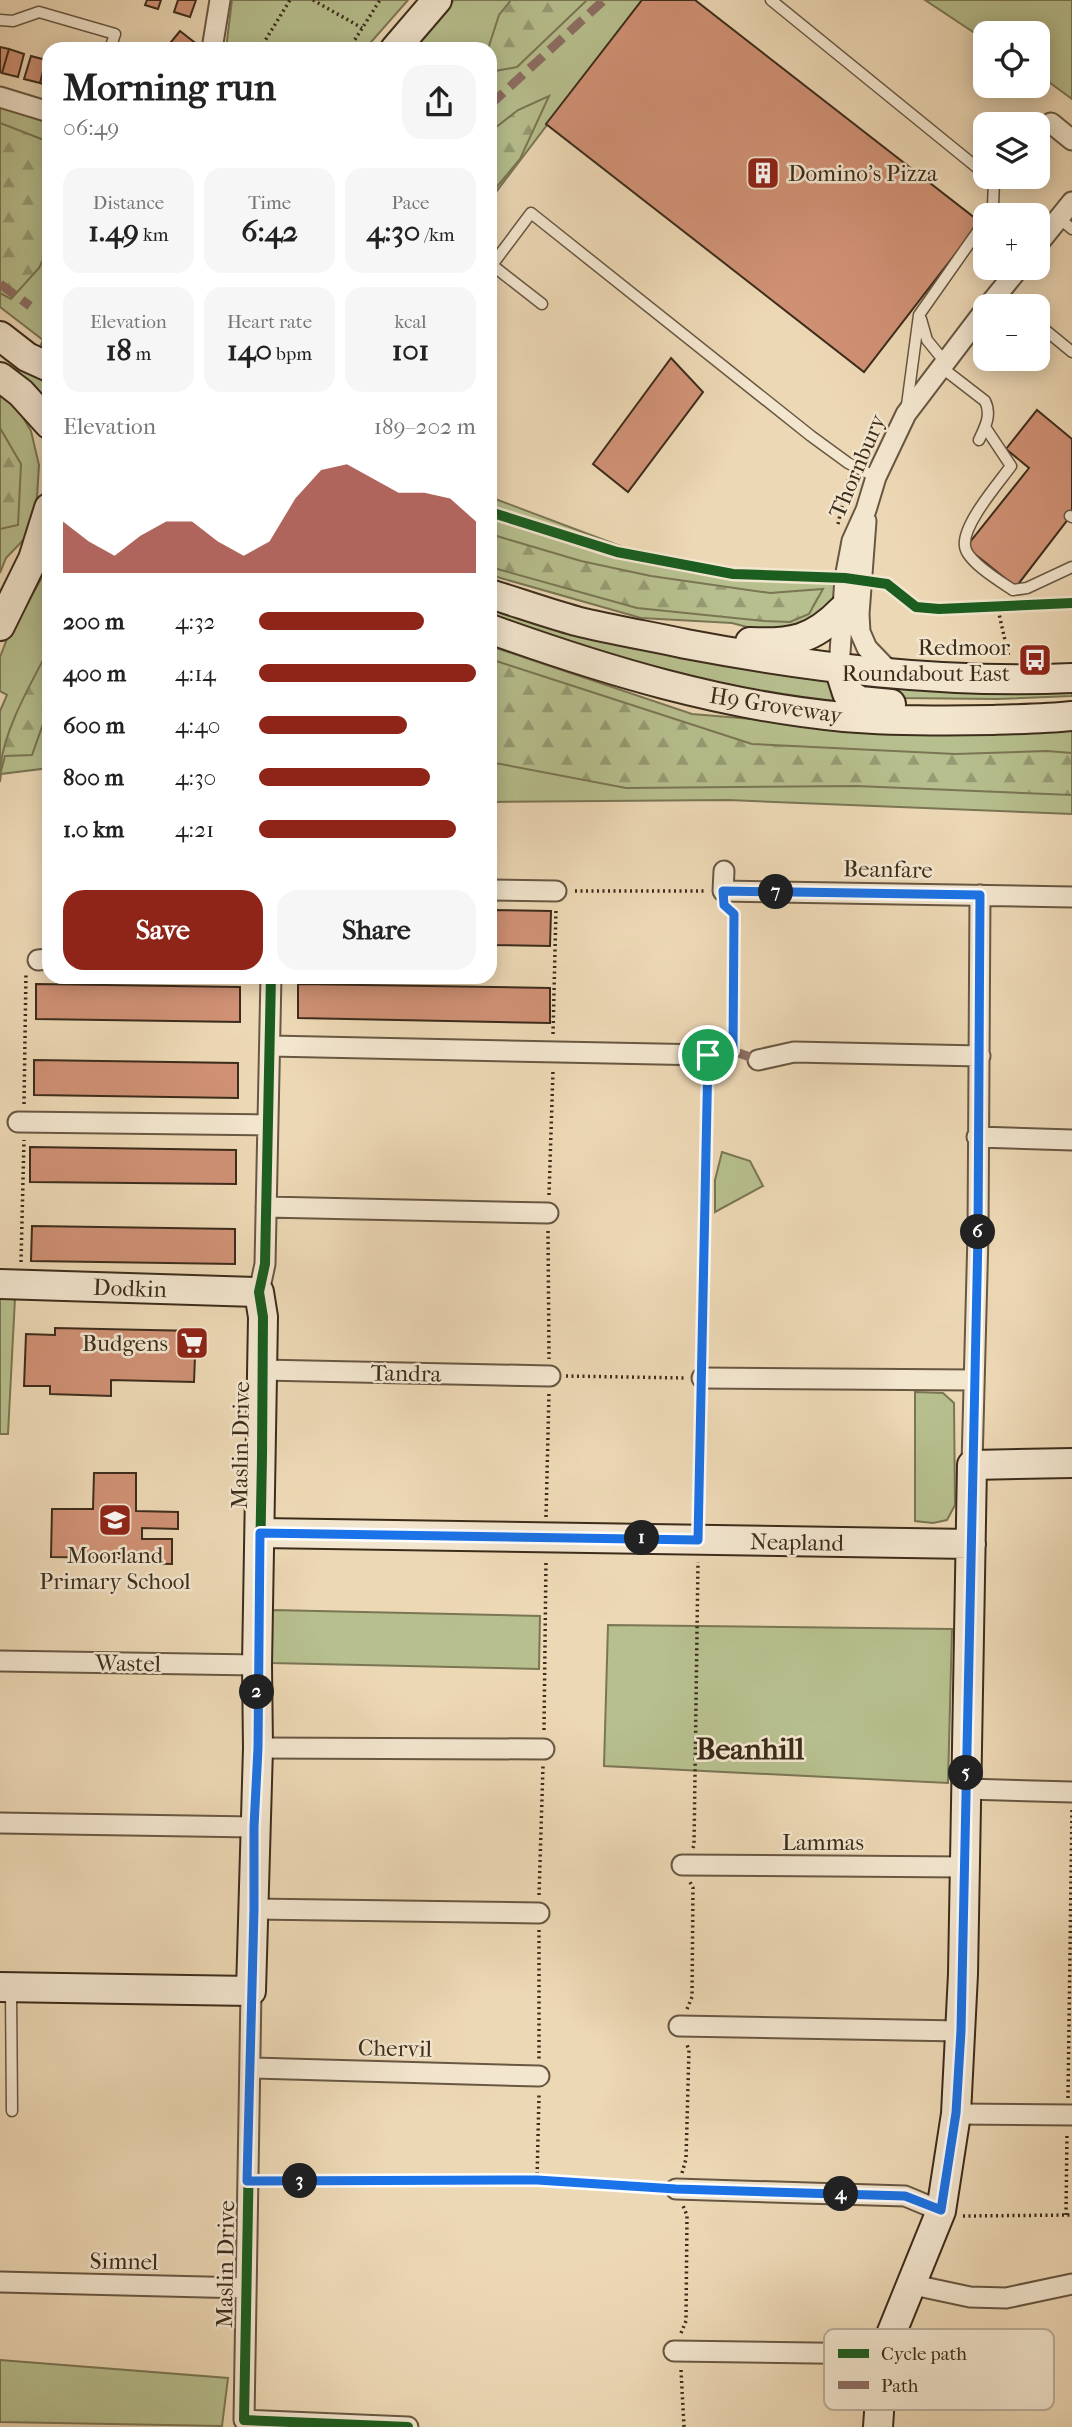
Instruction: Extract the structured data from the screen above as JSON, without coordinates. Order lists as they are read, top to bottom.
{
  "streets": {
    "street": [
      "Thornbury",
      "H9 Groveway",
      "Beanfare",
      "Dodkin",
      "Tandra",
      "Maslin Drive",
      "Neapland",
      "Wastel",
      "Lammas",
      "Chervil",
      "Simnel"
    ]
  },
  "crossings": [
    ["Thornbury", "H9 Groveway"],
    ["Dodkin", "Maslin Drive"],
    ["Tandra", "Maslin Drive"],
    ["Maslin Drive", "Neapland"],
    ["Maslin Drive", "Wastel"],
    ["Maslin Drive", "Chervil"],
    ["Maslin Drive", "Simnel"]
  ],
  "districts": ["Beanhill"],
  "places": {
    "building": ["Domino's Pizza"],
    "bus stop": ["Redmoor Roundabout East"],
    "supermarket": ["Budgens"],
    "school or university": ["Moorland Primary School"]
  },
  "legend": ["Cycle path", "Path"],
  "page": {
    "map_buttons": ["+", "−"],
    "heading": ["Morning run", "06:49"],
    "stats": [
      ["Distance", "1.49 km"],
      ["Time", "6:42"],
      ["Pace", "4:30 /km"],
      ["Elevation", "18 m"],
      ["Heart rate", "140 bpm"],
      ["kcal", "101"]
    ],
    "chart": ["Elevation", "189–202 m"],
    "list": [
      {
        "name": "200 m",
        "note": "4:32"
      },
      {
        "name": "400 m",
        "note": "4:14"
      },
      {
        "name": "600 m",
        "note": "4:40"
      },
      {
        "name": "800 m",
        "note": "4:30"
      },
      {
        "name": "1.0 km",
        "note": "4:21"
      }
    ],
    "pins": [
      "7",
      "6",
      "1",
      "2",
      "5",
      "3",
      "4"
    ],
    "buttons": ["Save", "Share"]
  }
}
